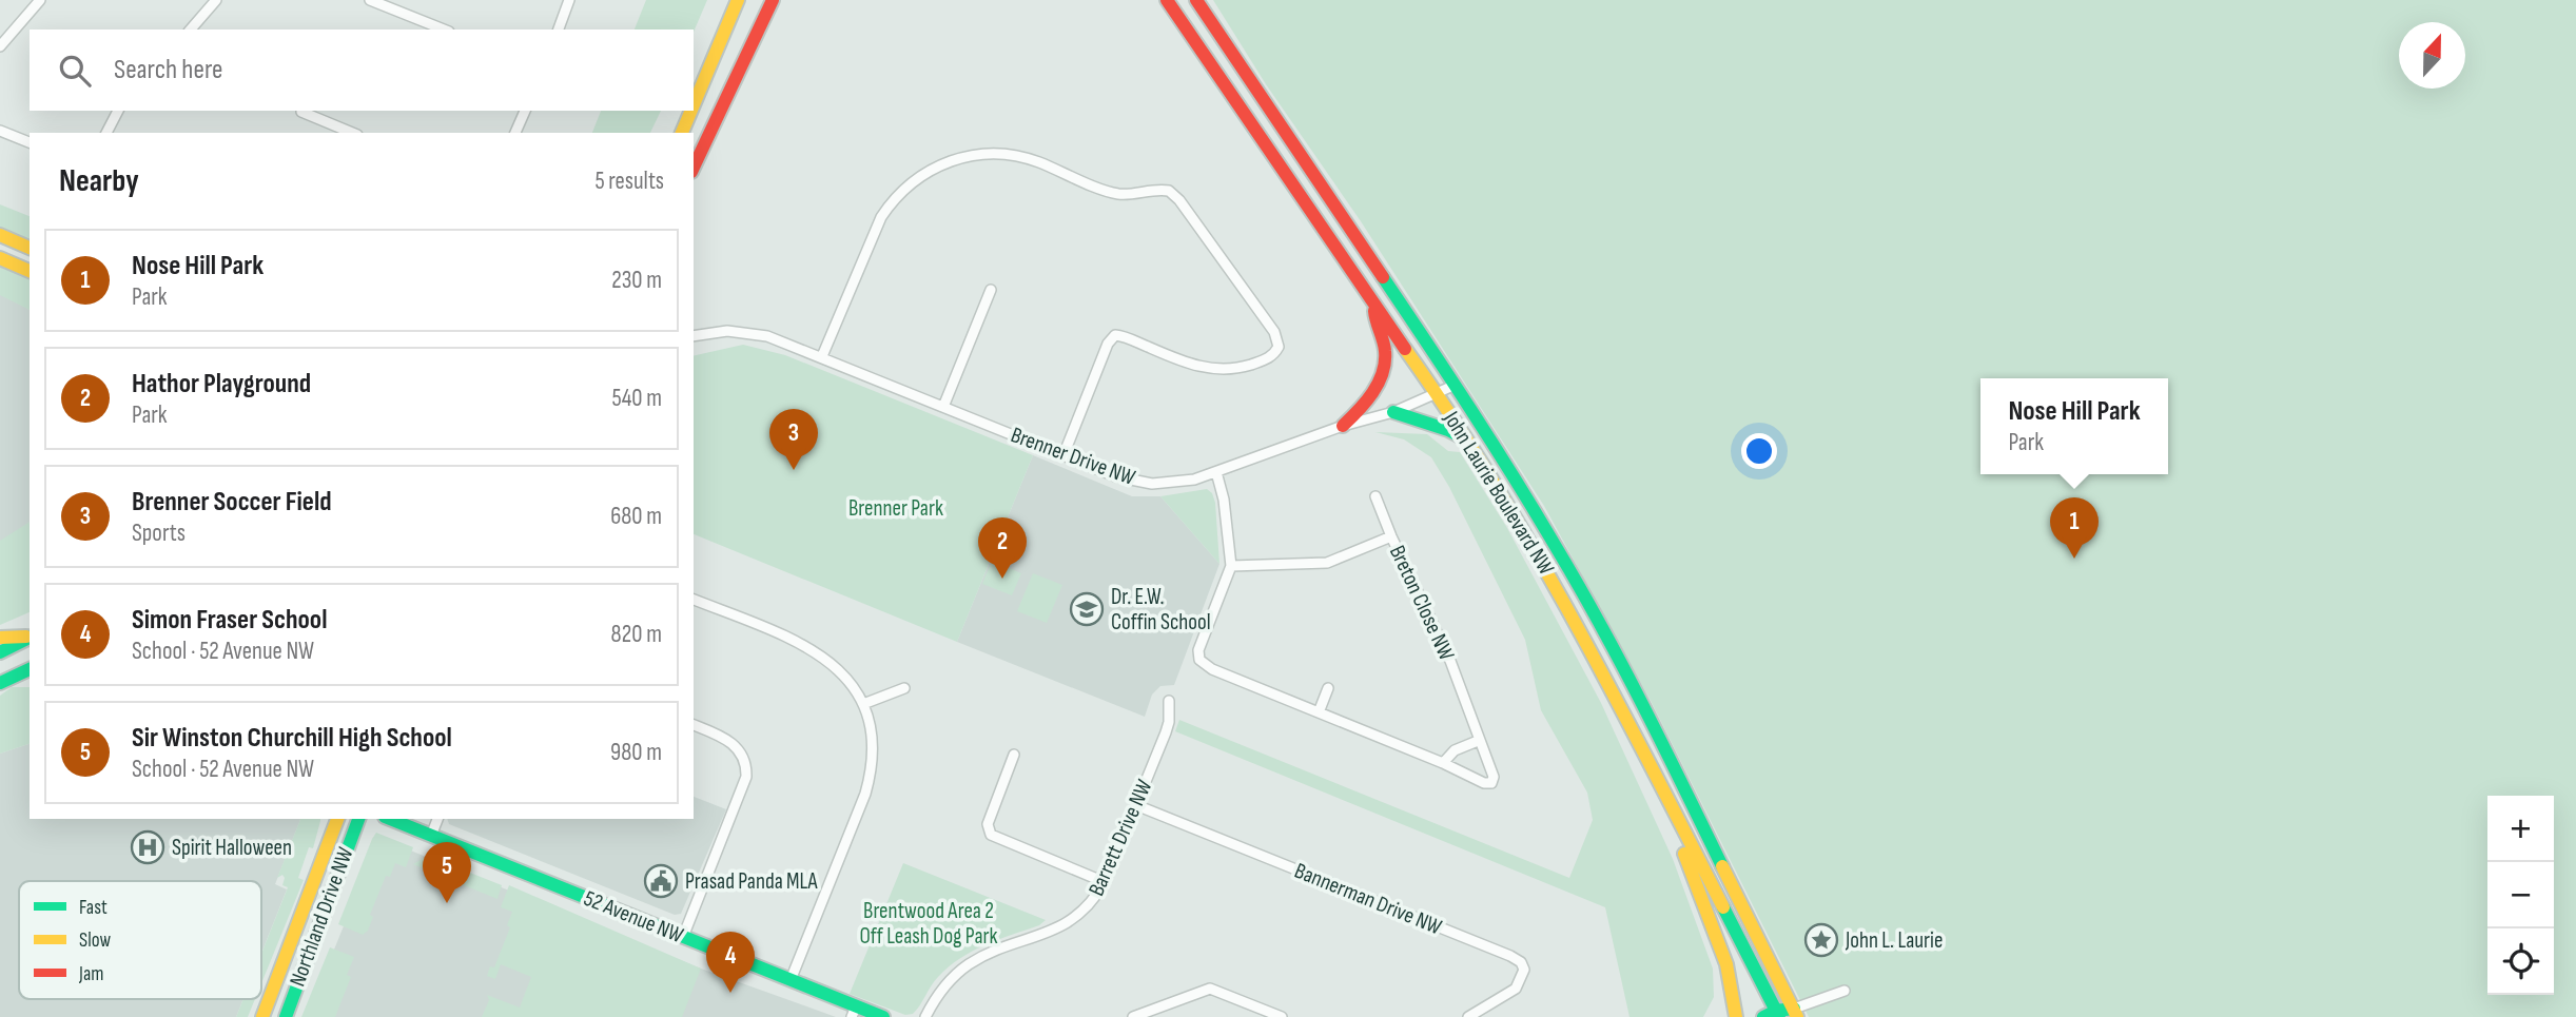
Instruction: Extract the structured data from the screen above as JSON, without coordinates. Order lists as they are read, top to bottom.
{
  "streets": {
    "main road": ["John Laurie Boulevard NW", "Northland Drive NW", "52 Avenue NW"],
    "street": [
      "Brenner Drive NW",
      "Breton Close NW",
      "Barrett Drive NW",
      "Bannerman Drive NW"
    ]
  },
  "crossings": [
    ["Brenner Drive NW", "John Laurie Boulevard NW"],
    ["Brenner Drive NW", "Breton Close NW"],
    ["Barrett Drive NW", "Bannerman Drive NW"]
  ],
  "parks": ["Brenner Park", "Brentwood Area 2 Off Leash Dog Park"],
  "places": {
    "school or university": ["Dr. E.W. Coffin School"],
    "hospital": ["Spirit Halloween"],
    "public building": ["Prasad Panda MLA"],
    "place": ["John L. Laurie"]
  },
  "legend": ["Fast", "Slow", "Jam"],
  "north": "top",
  "page": {
    "search": "Search here",
    "heading": ["Nearby", "5 results"],
    "list": [
      {
        "mark": "1",
        "name": "Nose Hill Park",
        "note": "Park",
        "value": "230 m"
      },
      {
        "mark": "2",
        "name": "Hathor Playground",
        "note": "Park",
        "value": "540 m"
      },
      {
        "mark": "3",
        "name": "Brenner Soccer Field",
        "note": "Sports",
        "value": "680 m"
      },
      {
        "mark": "4",
        "name": "Simon Fraser School",
        "note": "School · 52 Avenue NW",
        "value": "820 m"
      },
      {
        "mark": "5",
        "name": "Sir Winston Churchill High School",
        "note": "School · 52 Avenue NW",
        "value": "980 m"
      }
    ],
    "popup": ["Nose Hill Park", "Park"],
    "pins": [
      "3",
      "1",
      "2",
      "5",
      "4"
    ],
    "map_buttons": ["+", "−"]
  }
}
